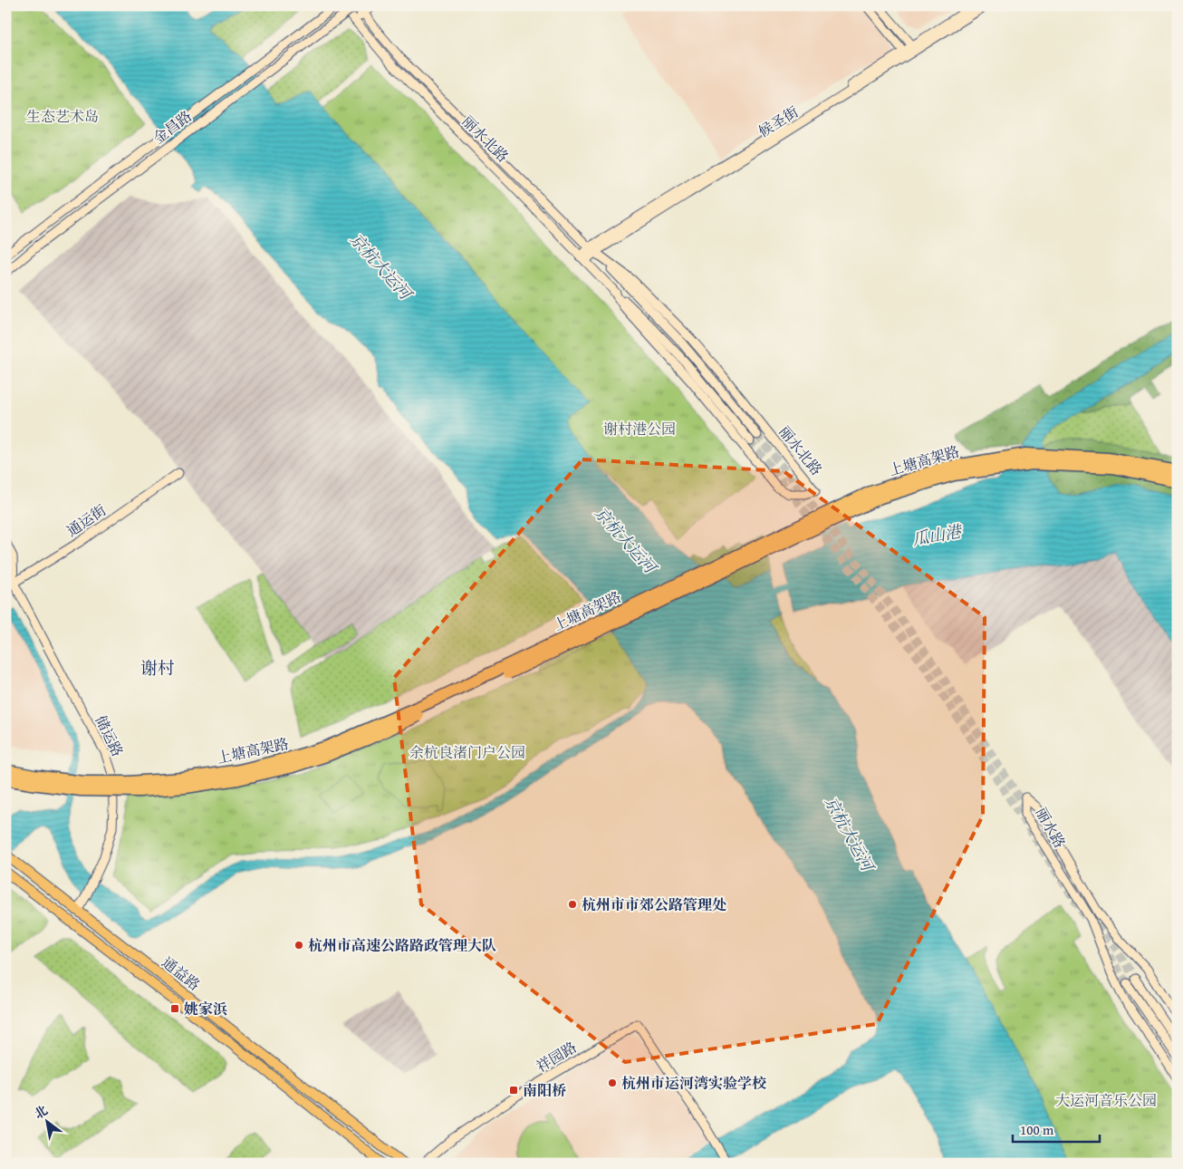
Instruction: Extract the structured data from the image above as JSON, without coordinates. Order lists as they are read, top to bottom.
{
  "streets": {
    "highway": ["上塘高架路"],
    "main road": ["通益路"],
    "street": [
      "候圣街",
      "金昌路",
      "丽水北路",
      "通运街",
      "储运路",
      "丽水路",
      "祥园路"
    ]
  },
  "crossings": [
    ["候圣街", "丽水北路"],
    ["金昌路", "丽水北路"],
    ["通运街", "储运路"],
    ["储运路", "通益路"]
  ],
  "districts": ["谢村"],
  "water": ["京杭大运河", "瓜山港"],
  "parks": [
    "生态艺术岛",
    "谢村港公园",
    "余杭良渚门户公园",
    "大运河音乐公园"
  ],
  "places": {
    "other": ["杭州市市郊公路管理处", "杭州市高速公路路政管理大队", "杭州市运河湾实验学校"],
    "transit": ["姚家浜", "南阳桥"]
  },
  "scale_bar": "100 m",
  "north": "top left"
}
